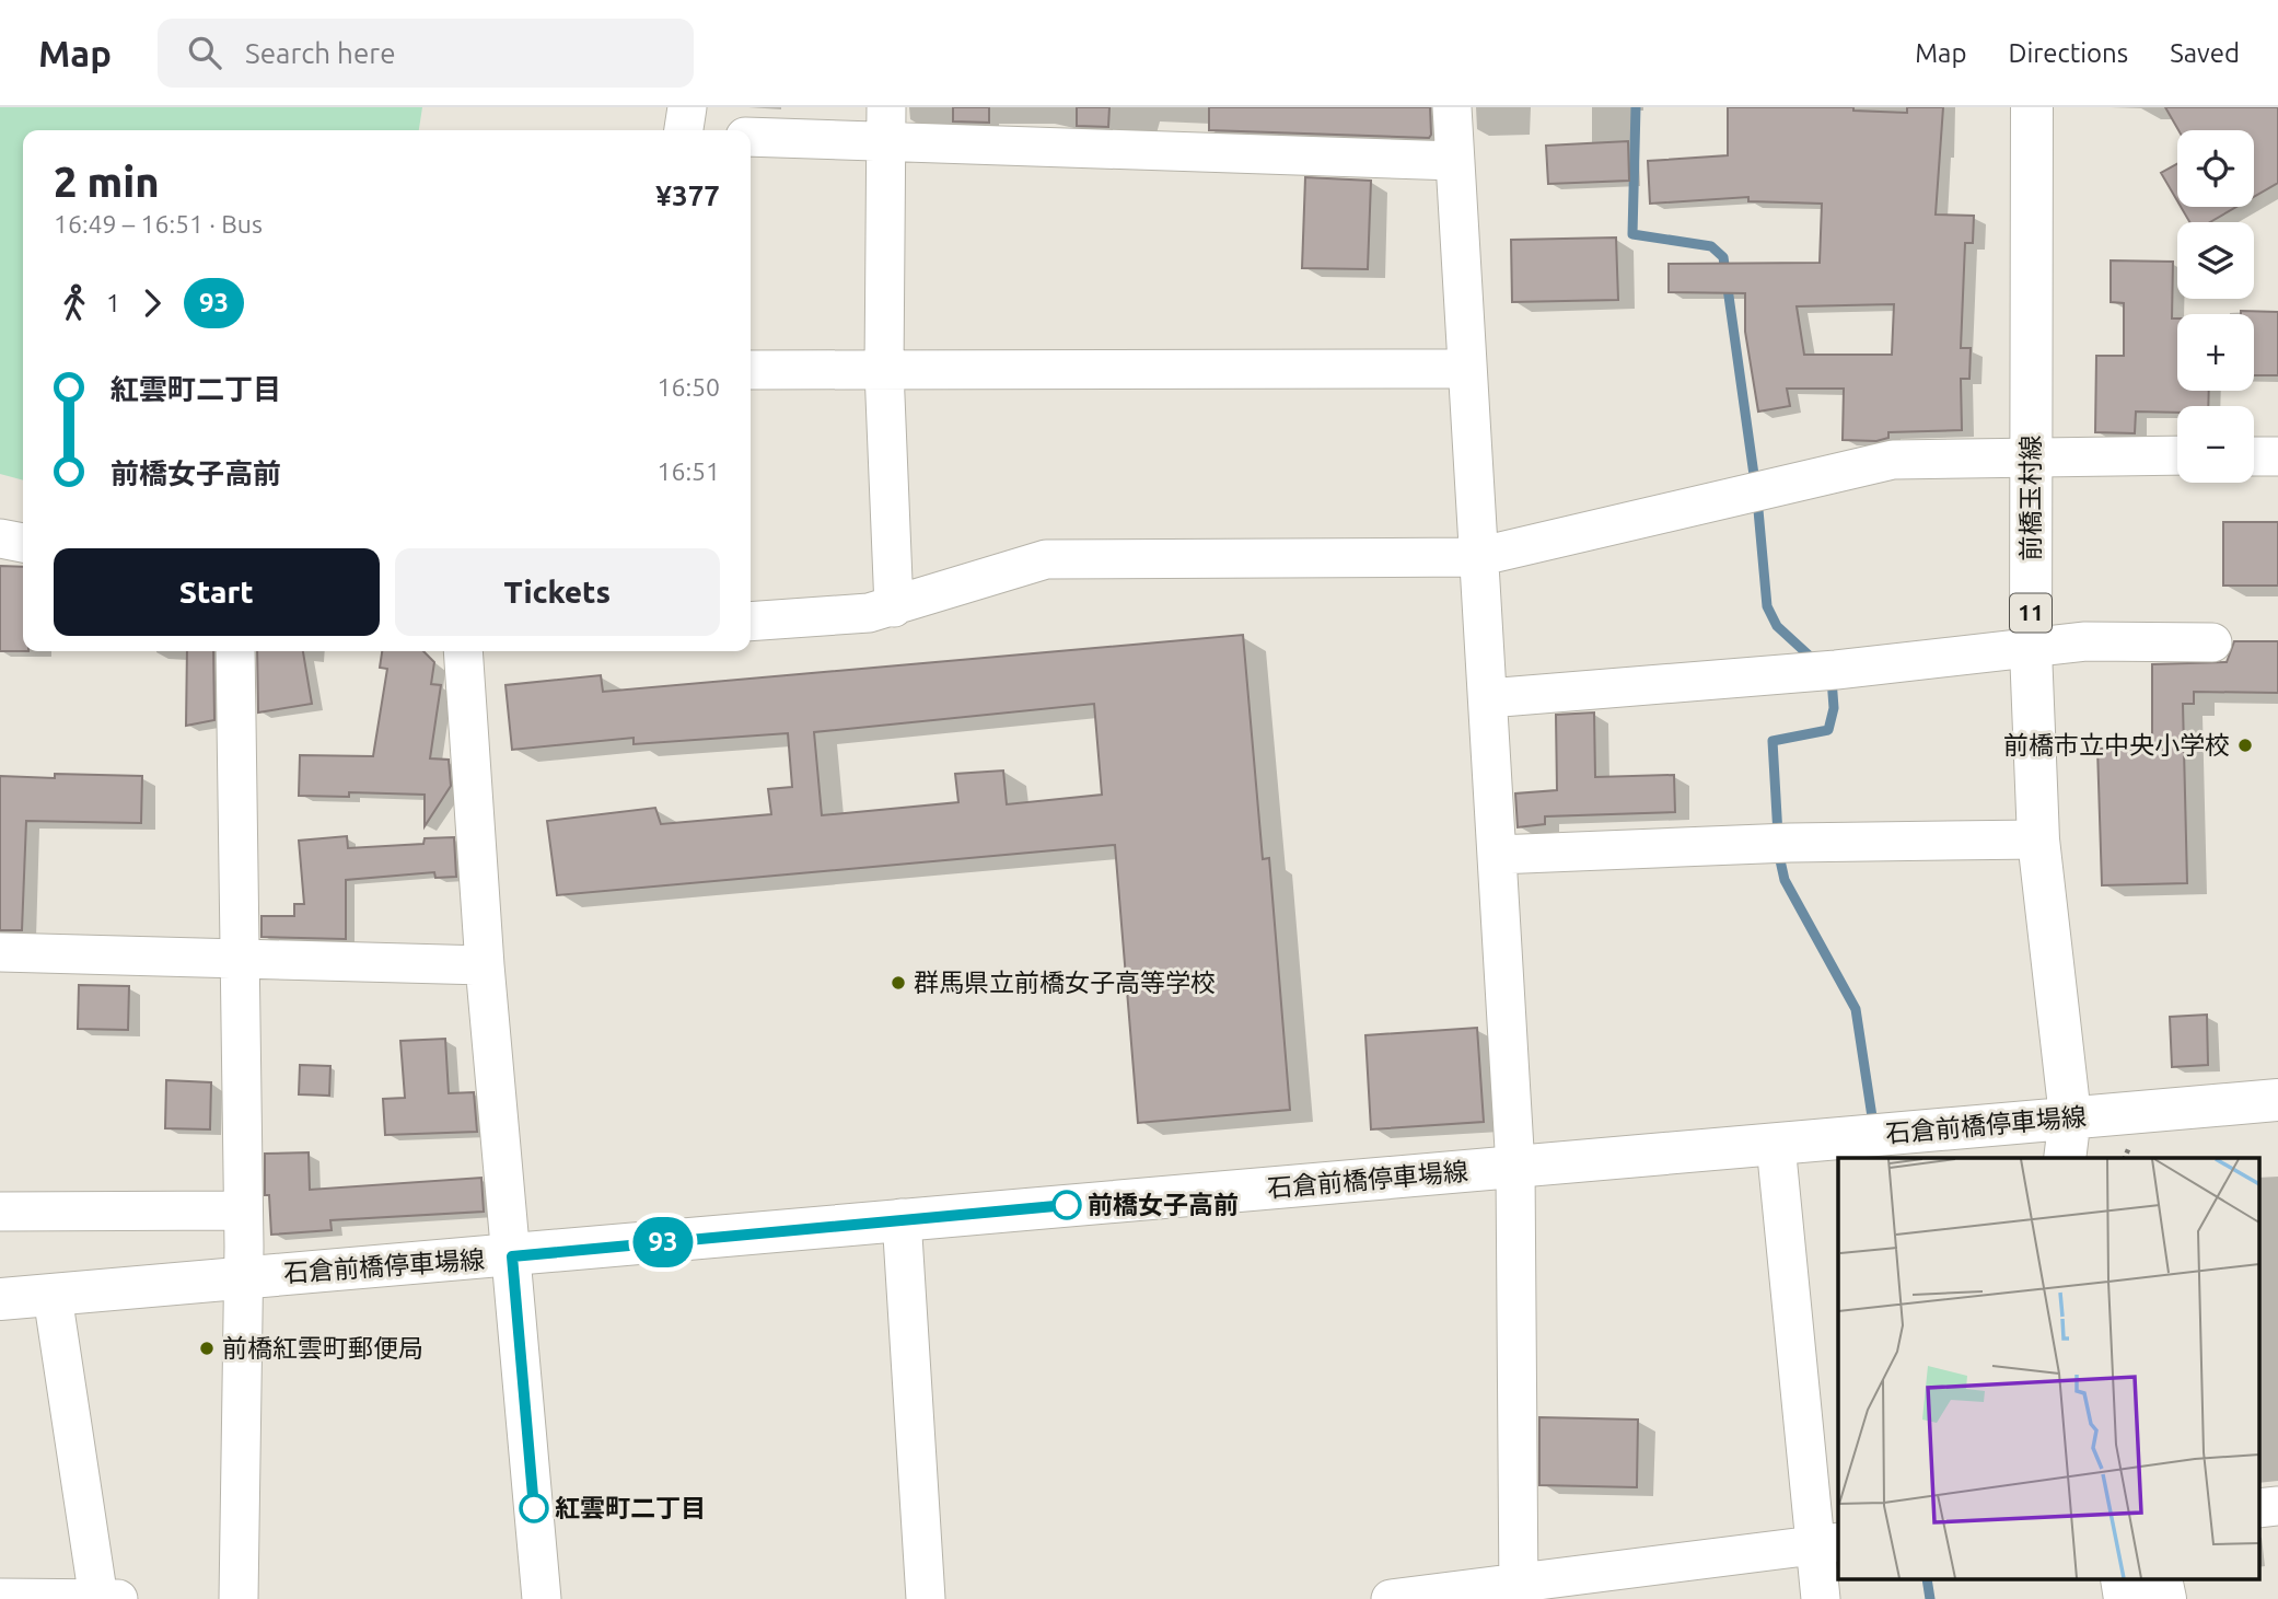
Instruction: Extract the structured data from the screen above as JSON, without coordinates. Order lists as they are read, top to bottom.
{
  "streets": {
    "main road": ["前橋玉村線", "11", "石倉前橋停車場線"]
  },
  "crossings": [
    ["前橋玉村線", "石倉前橋停車場線"]
  ],
  "places": [
    "前橋市立中央小学校",
    "群馬県立前橋女子高等学校",
    "前橋女子高前",
    "前橋紅雲町郵便局",
    "紅雲町二丁目"
  ],
  "lines": ["bus line 93"],
  "page": {
    "header": "Map",
    "search": "Search here",
    "nav": ["Map", "Directions", "Saved"],
    "on_map": "93",
    "map_buttons": ["+", "−"],
    "heading": ["2 min", "16:49 – 16:51 · Bus", "¥377"],
    "legs": ["1", "93"],
    "list": [
      {
        "name": "紅雲町二丁目",
        "value": "16:50"
      },
      {
        "name": "前橋女子高前",
        "value": "16:51"
      }
    ],
    "buttons": ["Start", "Tickets"]
  }
}
